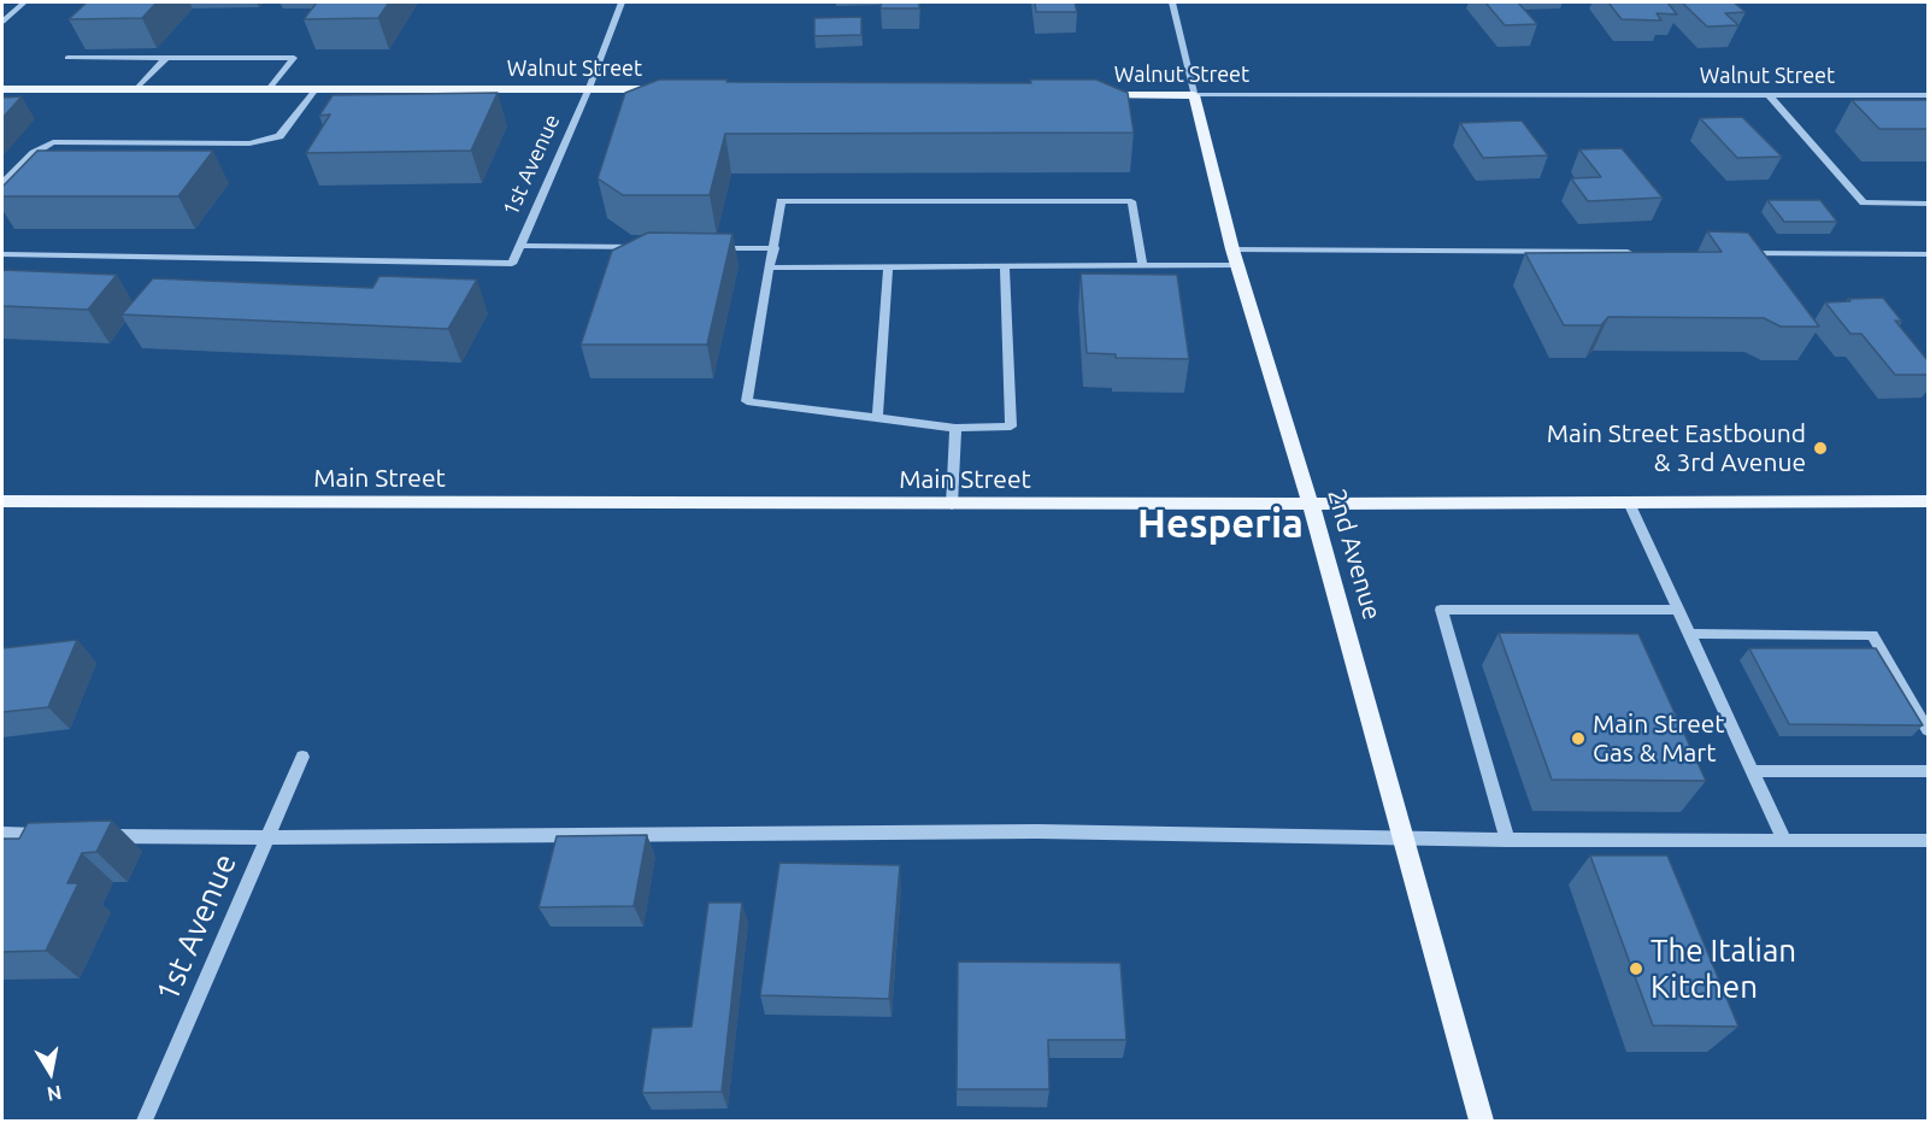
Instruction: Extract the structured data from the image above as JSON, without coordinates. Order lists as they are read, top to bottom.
{
  "streets": {
    "main road": ["Walnut Street", "Main Street", "2nd Avenue"],
    "street": ["1st Avenue"]
  },
  "crossings": [
    ["Walnut Street", "1st Avenue"],
    ["Walnut Street", "2nd Avenue"],
    ["Main Street", "2nd Avenue"]
  ],
  "districts": ["Hesperia"],
  "places": ["Main Street Eastbound & 3rd Avenue", "Main Street Gas & Mart", "The Italian Kitchen"],
  "north": "bottom"
}
